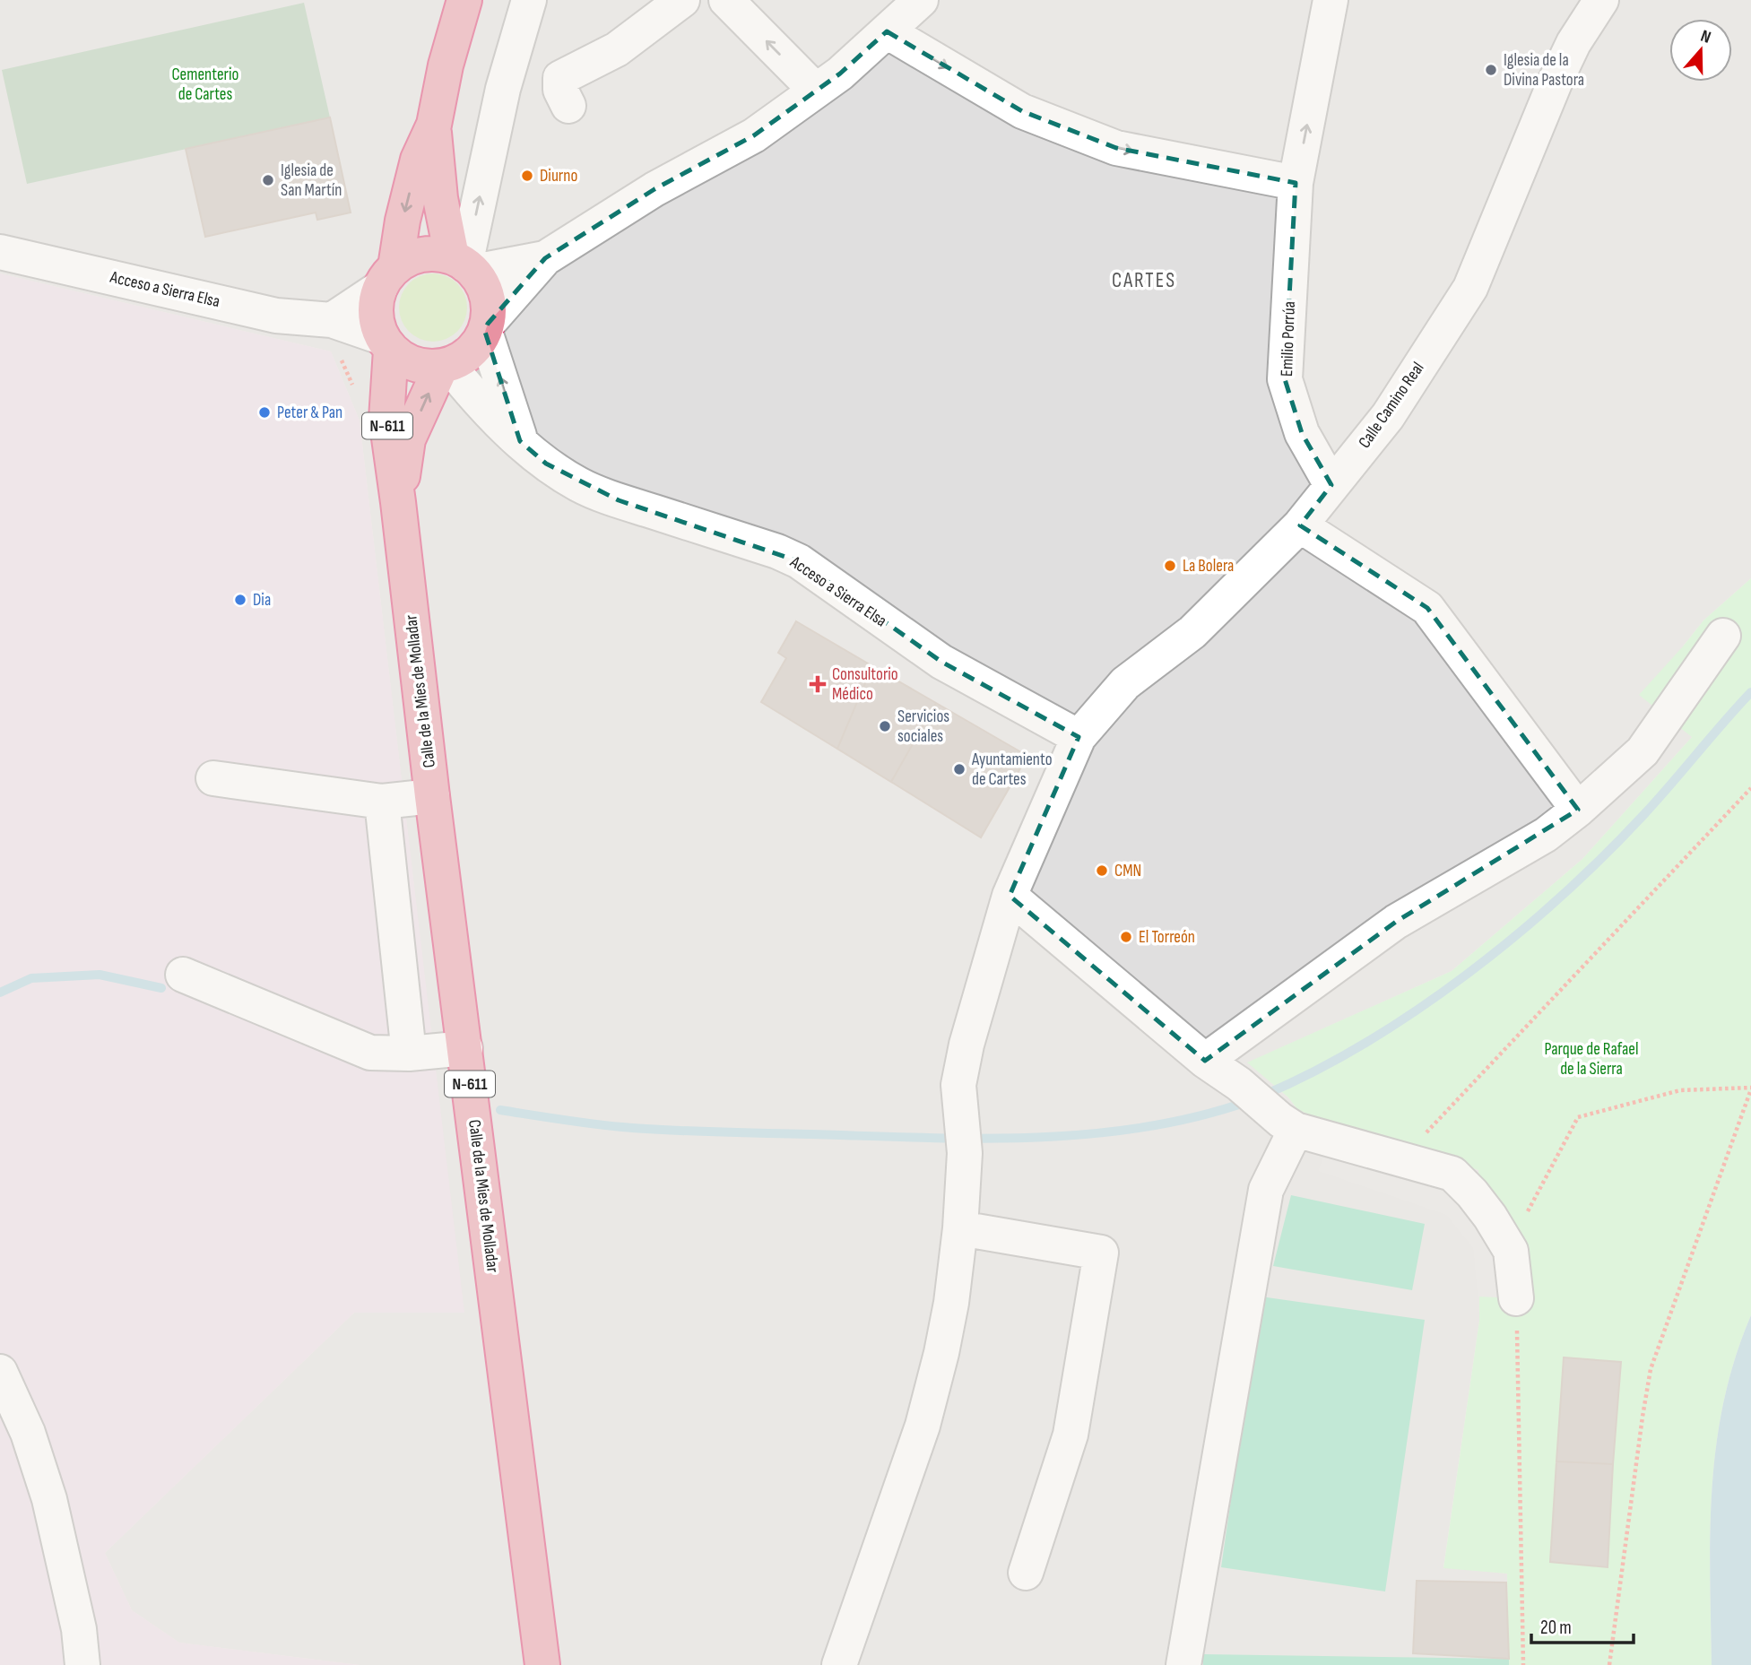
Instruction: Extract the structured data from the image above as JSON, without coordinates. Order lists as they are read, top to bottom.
{
  "streets": {
    "highway": ["N-611", "Calle de la Mies de Molladar"],
    "street": ["Acceso a Sierra Elsa", "Emilio Porrúa", "Calle Camino Real"]
  },
  "crossings": [
    ["Acceso a Sierra Elsa", "Calle Camino Real"],
    ["Acceso a Sierra Elsa", "N-611"],
    ["Acceso a Sierra Elsa", "Calle de la Mies de Molladar"],
    ["Emilio Porrúa", "Calle Camino Real"],
    ["N-611", "Calle de la Mies de Molladar"]
  ],
  "one_way": ["Emilio Porrúa"],
  "districts": ["CARTES"],
  "parks": ["Cementerio de Cartes", "Parque de Rafael de la Sierra"],
  "places": {
    "other": [
      "Iglesia de la Divina Pastora",
      "Diurno",
      "Iglesia de San Martín",
      "Peter & Pan",
      "La Bolera",
      "Dia",
      "Servicios sociales",
      "Ayuntamiento de Cartes",
      "CMN",
      "El Torreón"
    ],
    "health": ["Consultorio Médico"]
  },
  "scale_bar": "20 m",
  "north": "top"
}
